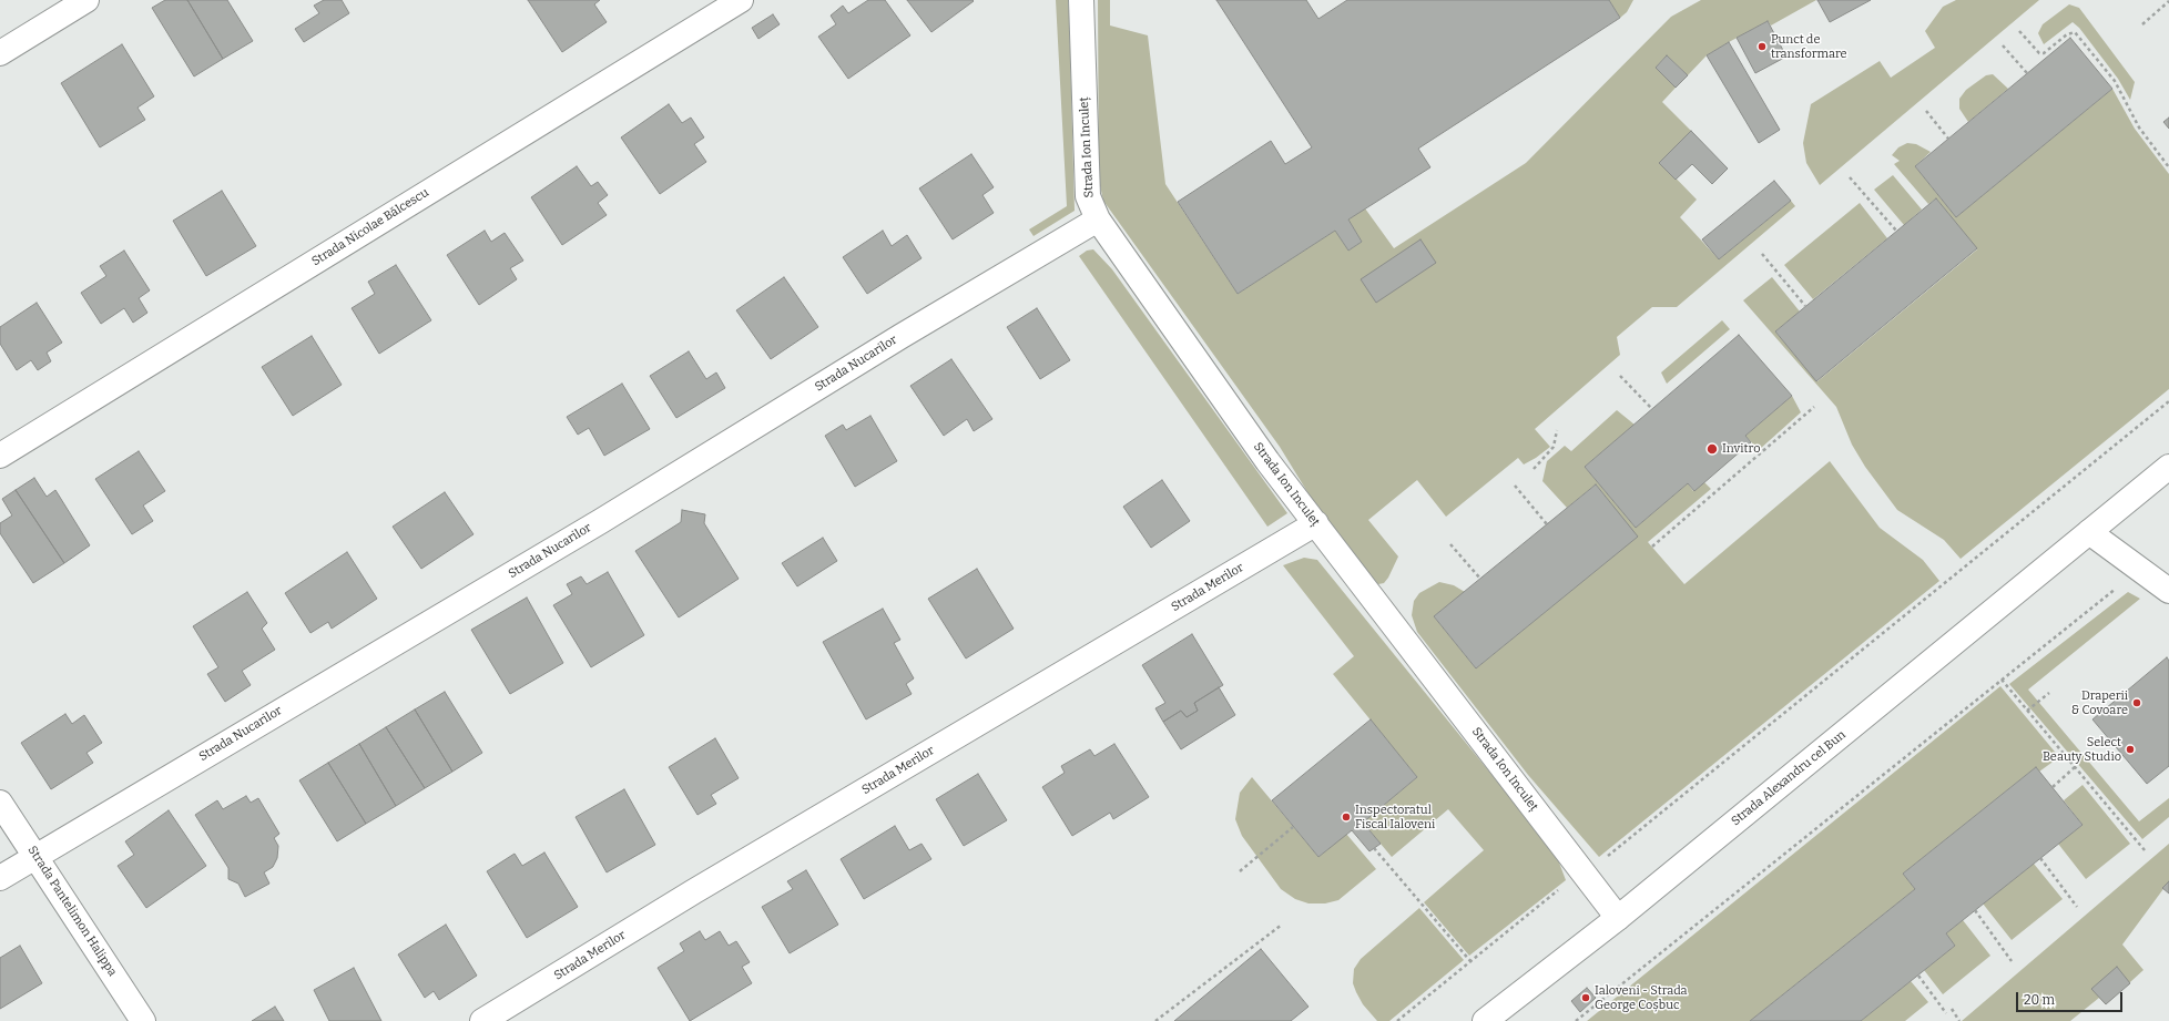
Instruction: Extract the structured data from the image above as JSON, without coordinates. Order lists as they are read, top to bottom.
{
  "streets": {
    "street": [
      "Strada Ion Inculeț",
      "Strada Nicolae Bălcescu",
      "Strada Nucarilor",
      "Strada Merilor",
      "Strada Alexandru cel Bun",
      "Strada Pantelimon Halippa"
    ]
  },
  "crossings": [
    ["Strada Ion Inculeț", "Strada Nucarilor"],
    ["Strada Ion Inculeț", "Strada Merilor"],
    ["Strada Ion Inculeț", "Strada Alexandru cel Bun"],
    ["Strada Nucarilor", "Strada Pantelimon Halippa"]
  ],
  "places": [
    "Punct de transformare",
    "Invitro",
    "Draperii & Covoare",
    "Select Beauty Studio",
    "Inspectoratul Fiscal Ialoveni",
    "Ialoveni - Strada George Coșbuc"
  ],
  "scale_bar": "20 m"
}
